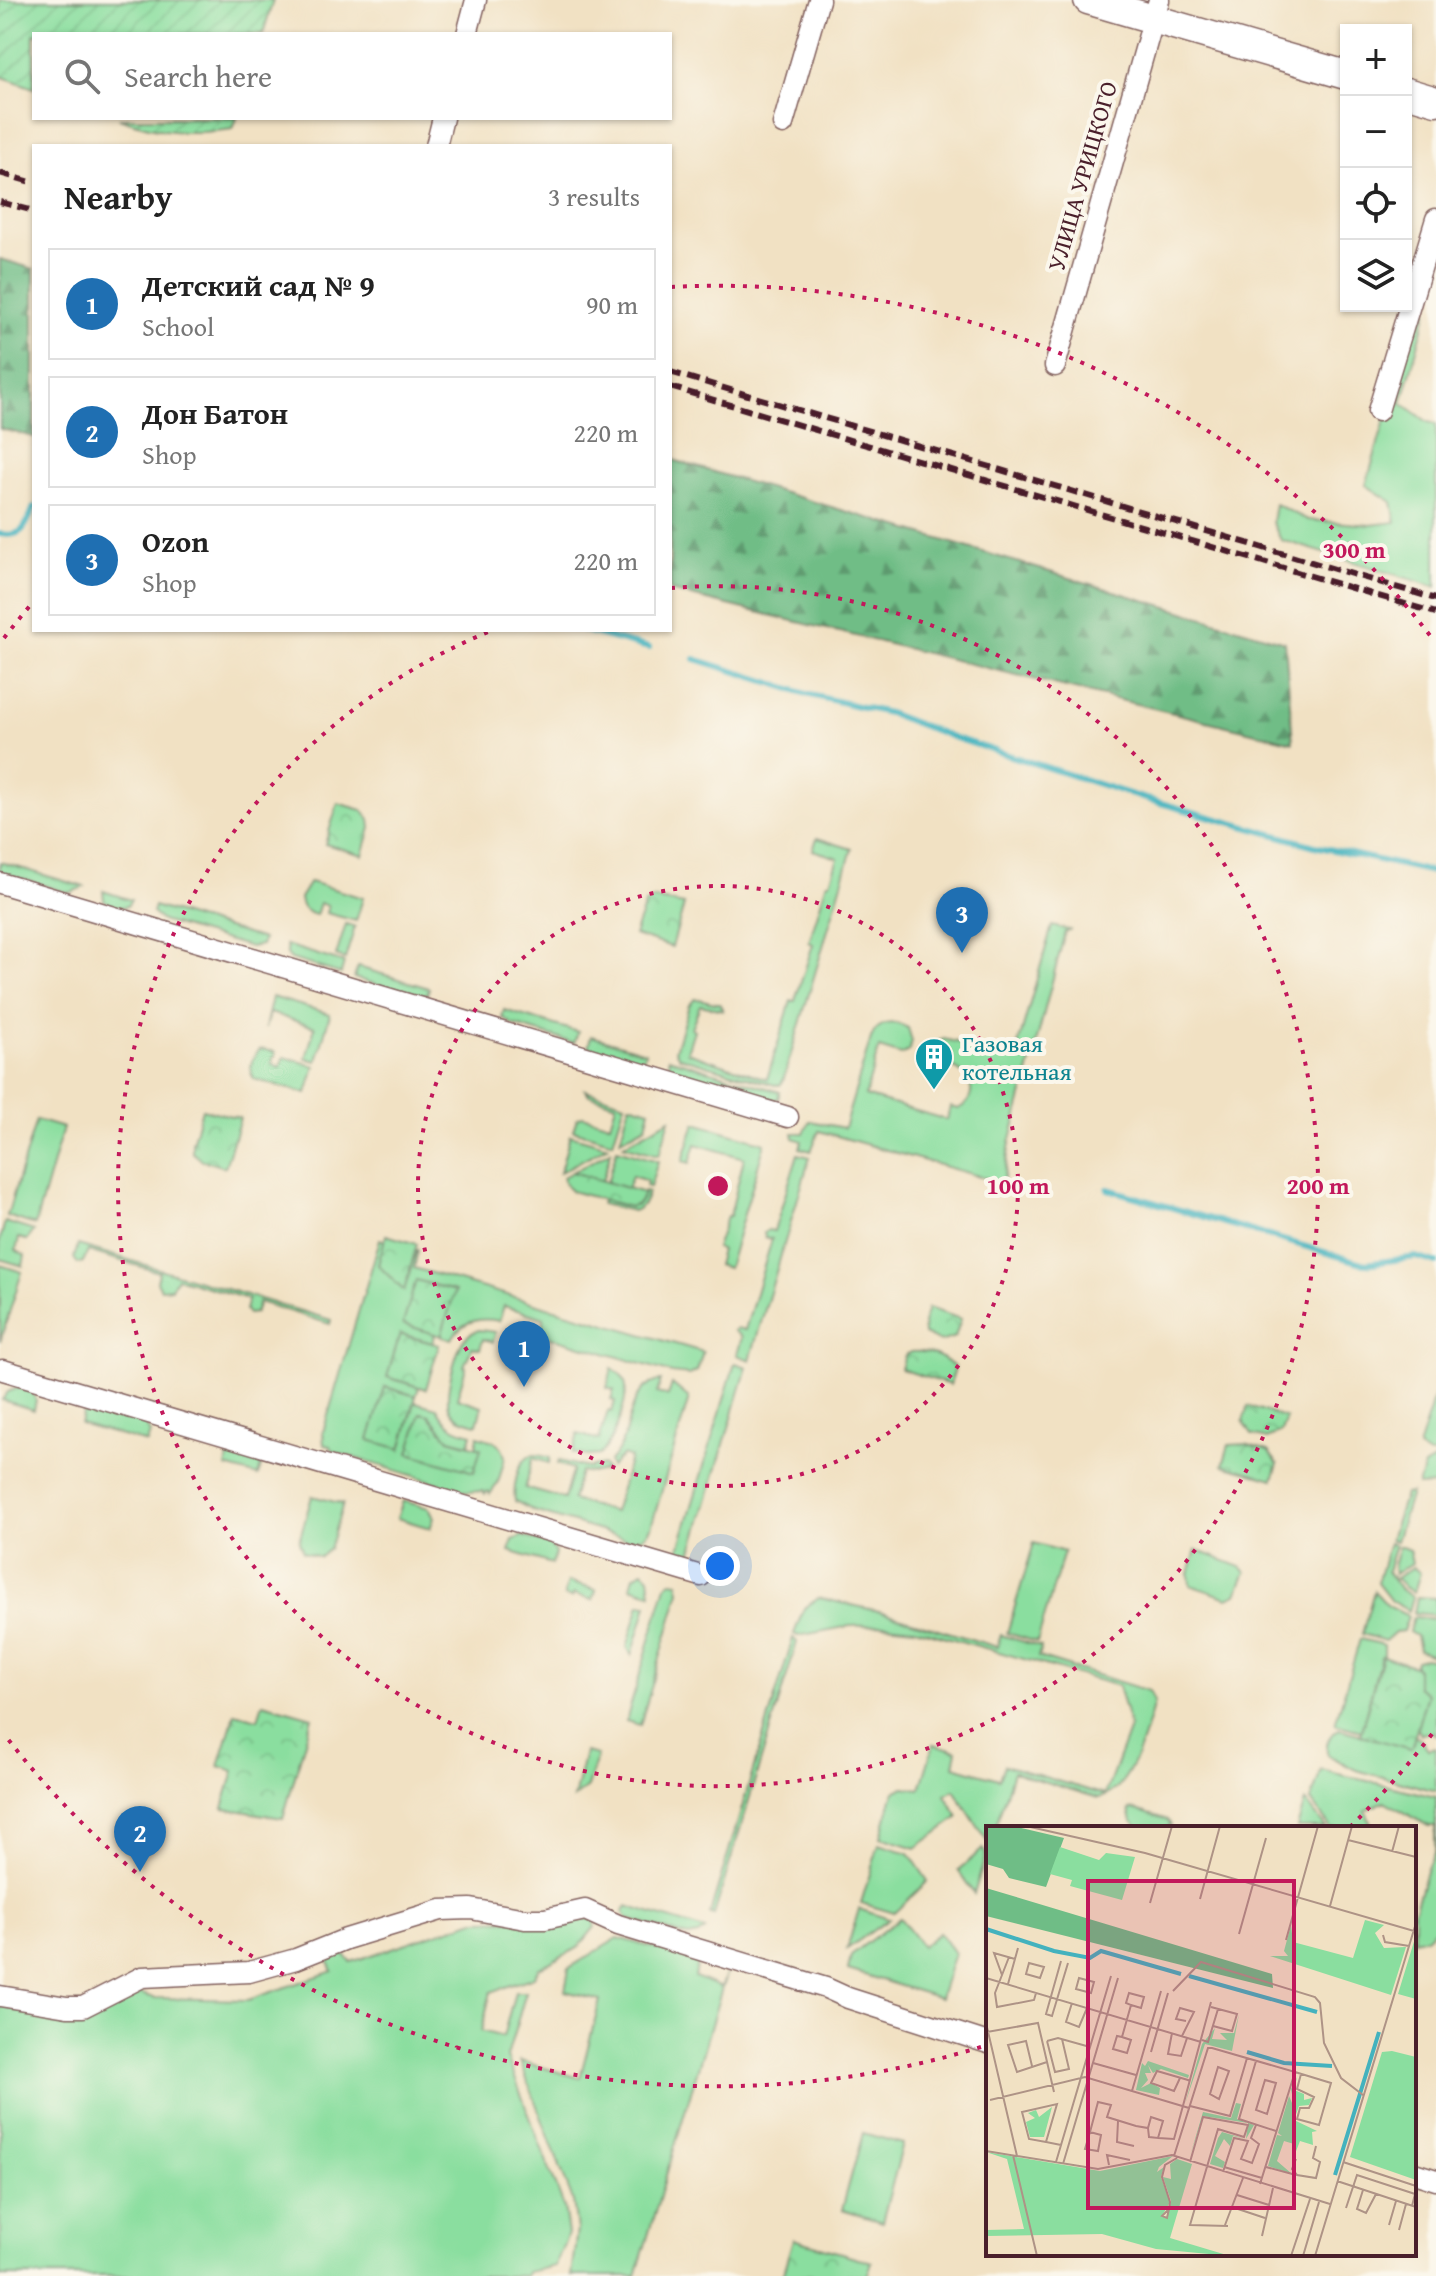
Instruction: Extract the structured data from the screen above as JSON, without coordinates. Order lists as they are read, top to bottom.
{
  "streets": {
    "street": ["УЛИЦА УРИЦКОГО"]
  },
  "places": {
    "building": ["Газовая котельная"]
  },
  "page": {
    "map_buttons": ["+", "−"],
    "search": "Search here",
    "heading": ["Nearby", "3 results"],
    "list": [
      {
        "mark": "1",
        "name": "Детский сад № 9",
        "note": "School",
        "value": "90 m"
      },
      {
        "mark": "2",
        "name": "Дон Батон",
        "note": "Shop",
        "value": "220 m"
      },
      {
        "mark": "3",
        "name": "Ozon",
        "note": "Shop",
        "value": "220 m"
      }
    ],
    "pins": ["3", "1", "2"]
  },
  "rings": ["300 m", "100 m", "200 m"]
}
